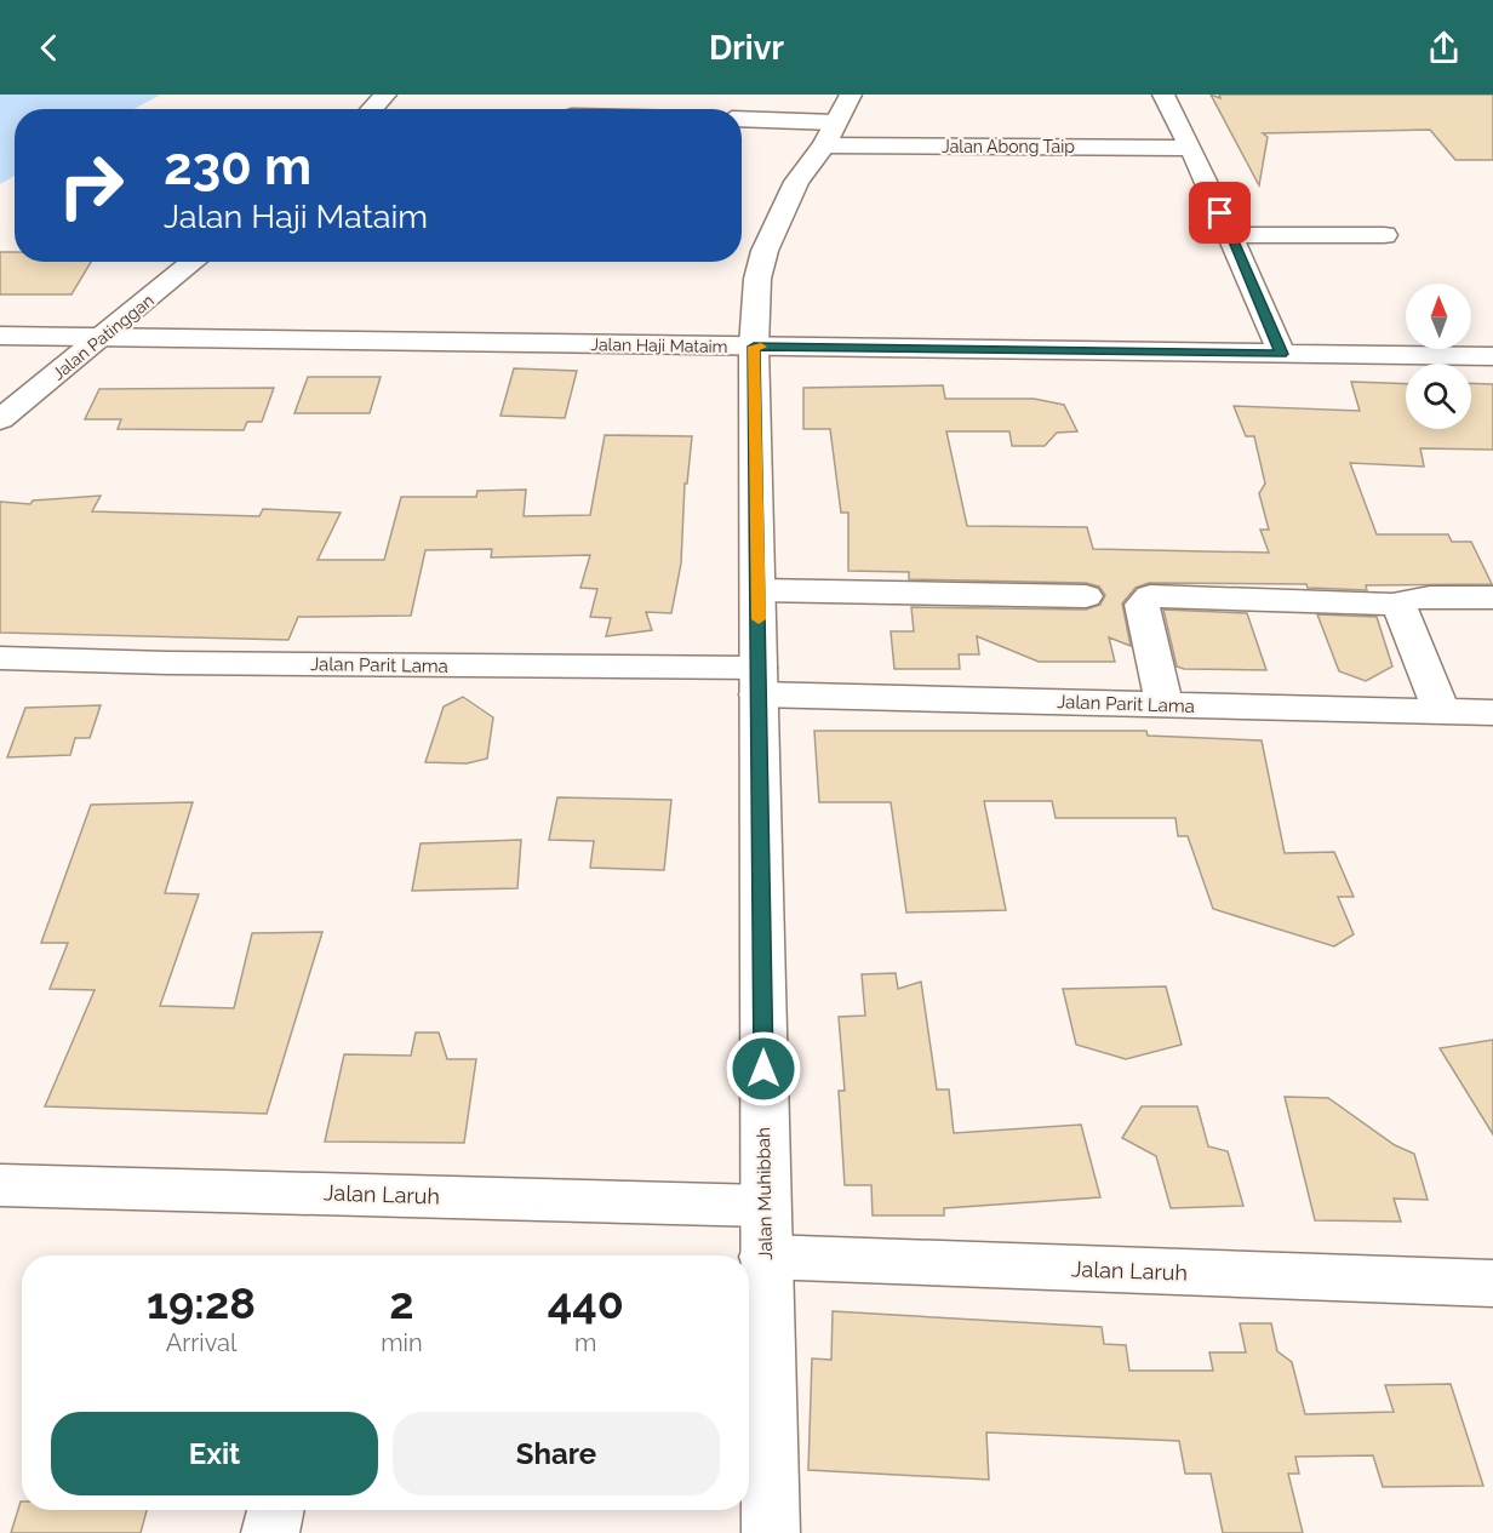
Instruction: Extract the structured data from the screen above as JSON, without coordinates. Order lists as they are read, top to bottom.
{
  "streets": {
    "street": [
      "Jalan Abong Taip",
      "Jalan Patinggan",
      "Jalan Haji Mataim",
      "Jalan Parit Lama",
      "Jalan Muhibbah",
      "Jalan Laruh"
    ]
  },
  "crossings": [
    ["Jalan Abong Taip", "Jalan Muhibbah"],
    ["Jalan Patinggan", "Jalan Haji Mataim"],
    ["Jalan Haji Mataim", "Jalan Muhibbah"],
    ["Jalan Parit Lama", "Jalan Muhibbah"],
    ["Jalan Muhibbah", "Jalan Laruh"]
  ],
  "north": "top",
  "page": {
    "header": "Drivr",
    "turn": ["230 m", "Jalan Haji Mataim"],
    "eta": [
      "19:28",
      "Arrival",
      "2",
      "min",
      "440",
      "m"
    ],
    "buttons": ["Exit", "Share"]
  }
}
